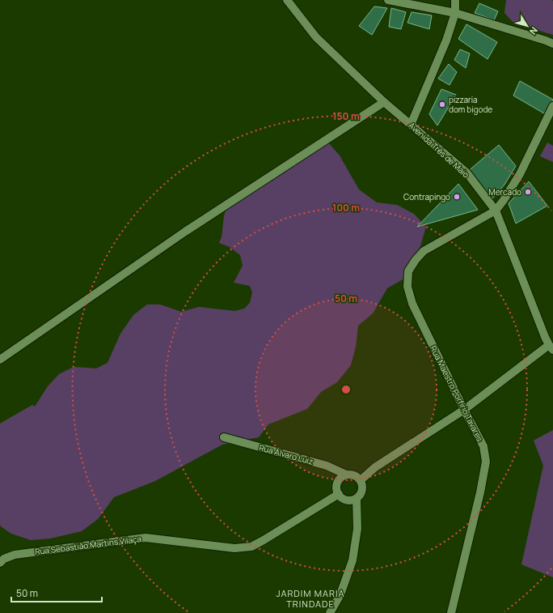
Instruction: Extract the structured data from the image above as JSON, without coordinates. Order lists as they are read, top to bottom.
{
  "streets": {
    "street": [
      "Avenida Três de Maio",
      "Rua Maestro Porfírio Tavares",
      "Rua Álvaro Luiz",
      "Rua Sebastião Martins Vilaça"
    ]
  },
  "crossings": [
    ["Avenida Três de Maio", "Rua Maestro Porfírio Tavares"],
    ["Rua Álvaro Luiz", "Rua Sebastião Martins Vilaça"]
  ],
  "districts": ["JARDIM MARIA TRINDADE"],
  "places": ["pizzaria dom bigode", "Mercado", "Contrapingo"],
  "scale_bar": "50 m",
  "north": "bottom right",
  "rings": ["150 m", "100 m", "50 m"]
}
